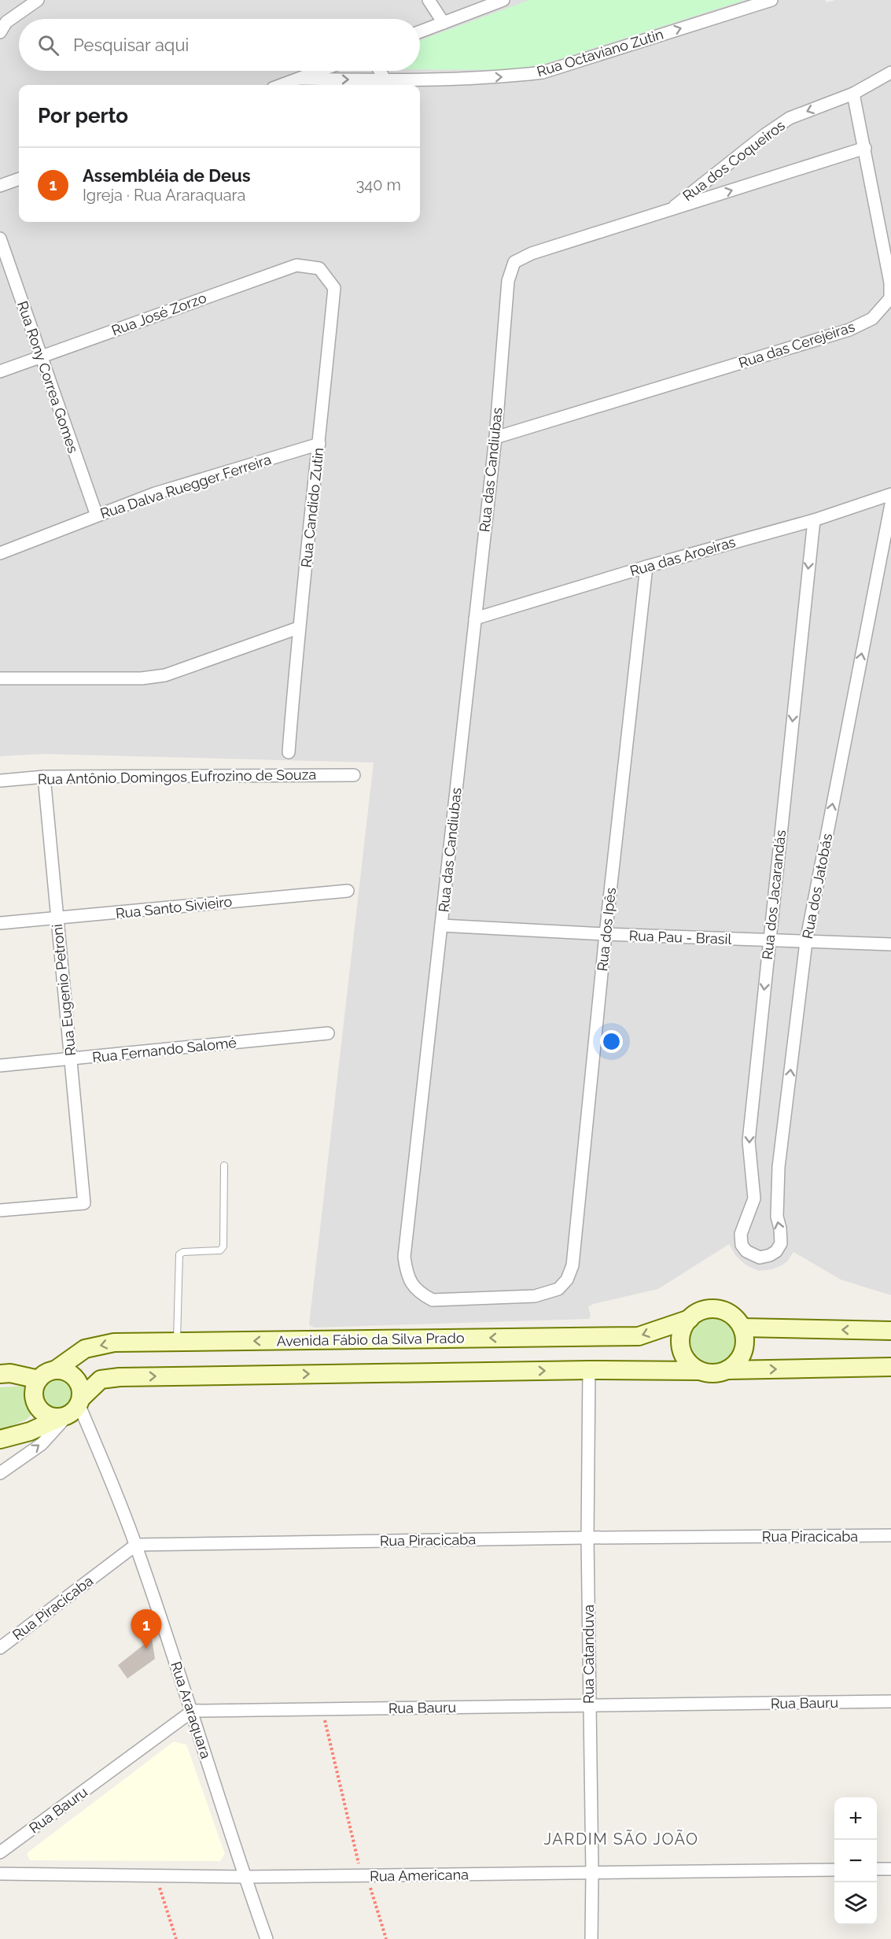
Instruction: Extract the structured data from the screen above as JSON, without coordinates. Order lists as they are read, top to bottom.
{
  "streets": {
    "main road": ["Avenida Fábio da Silva Prado"],
    "street": [
      "Rua Octaviano Zutin",
      "Rua dos Coqueiros",
      "Rua José Zorzo",
      "Rua das Cerejeiras",
      "Rua Rony Correa Gomes",
      "Rua das Candiubas",
      "Rua Dalva Ruegger Ferreira",
      "Rua Candido Zutin",
      "Rua das Aroeiras",
      "Rua Antônio Domingos Eufrozino de Souza",
      "Rua dos Jatobás",
      "Rua dos Jacarandás",
      "Rua Santo Sivieiro",
      "Rua dos Ipês",
      "Rua Pau - Brasil",
      "Rua Eugenio Petroni",
      "Rua Fernando Salomé",
      "Rua Piracicaba",
      "Rua Catanduva",
      "Rua Bauru",
      "Rua Araraquara",
      "Rua Americana"
    ]
  },
  "crossings": [
    ["Rua dos Coqueiros", "Rua das Cerejeiras"],
    ["Rua dos Coqueiros", "Rua das Candiubas"],
    ["Rua José Zorzo", "Rua Rony Correa Gomes"],
    ["Rua José Zorzo", "Rua Candido Zutin"],
    ["Rua das Cerejeiras", "Rua das Candiubas"],
    ["Rua Rony Correa Gomes", "Rua Dalva Ruegger Ferreira"],
    ["Rua das Candiubas", "Rua das Aroeiras"],
    ["Rua das Candiubas", "Rua dos Ipês"],
    ["Rua das Candiubas", "Rua Pau - Brasil"],
    ["Rua Dalva Ruegger Ferreira", "Rua Candido Zutin"],
    ["Rua das Aroeiras", "Rua dos Jacarandás"],
    ["Rua das Aroeiras", "Rua dos Ipês"],
    ["Rua Antônio Domingos Eufrozino de Souza", "Rua Eugenio Petroni"],
    ["Rua dos Jatobás", "Rua dos Jacarandás"],
    ["Rua dos Jatobás", "Rua Pau - Brasil"],
    ["Rua dos Jacarandás", "Rua Pau - Brasil"],
    ["Rua Santo Sivieiro", "Rua Eugenio Petroni"],
    ["Rua dos Ipês", "Rua Pau - Brasil"],
    ["Rua Eugenio Petroni", "Rua Fernando Salomé"],
    ["Avenida Fábio da Silva Prado", "Rua Araraquara"],
    ["Rua Piracicaba", "Rua Catanduva"],
    ["Rua Piracicaba", "Rua Araraquara"],
    ["Rua Catanduva", "Rua Bauru"],
    ["Rua Catanduva", "Rua Americana"],
    ["Rua Bauru", "Rua Araraquara"],
    ["Rua Araraquara", "Rua Americana"]
  ],
  "one_way": ["Rua Octaviano Zutin", "Rua dos Jatobás", "Rua dos Jacarandás"],
  "districts": ["JARDIM SÃO JOÃO"],
  "page": {
    "search": "Pesquisar aqui",
    "heading": "Por perto",
    "list": [
      {
        "mark": "1",
        "name": "Assembléia de Deus",
        "note": "Igreja · Rua Araraquara",
        "value": "340 m"
      }
    ],
    "pins": "1",
    "map_buttons": ["+", "−"]
  }
}
